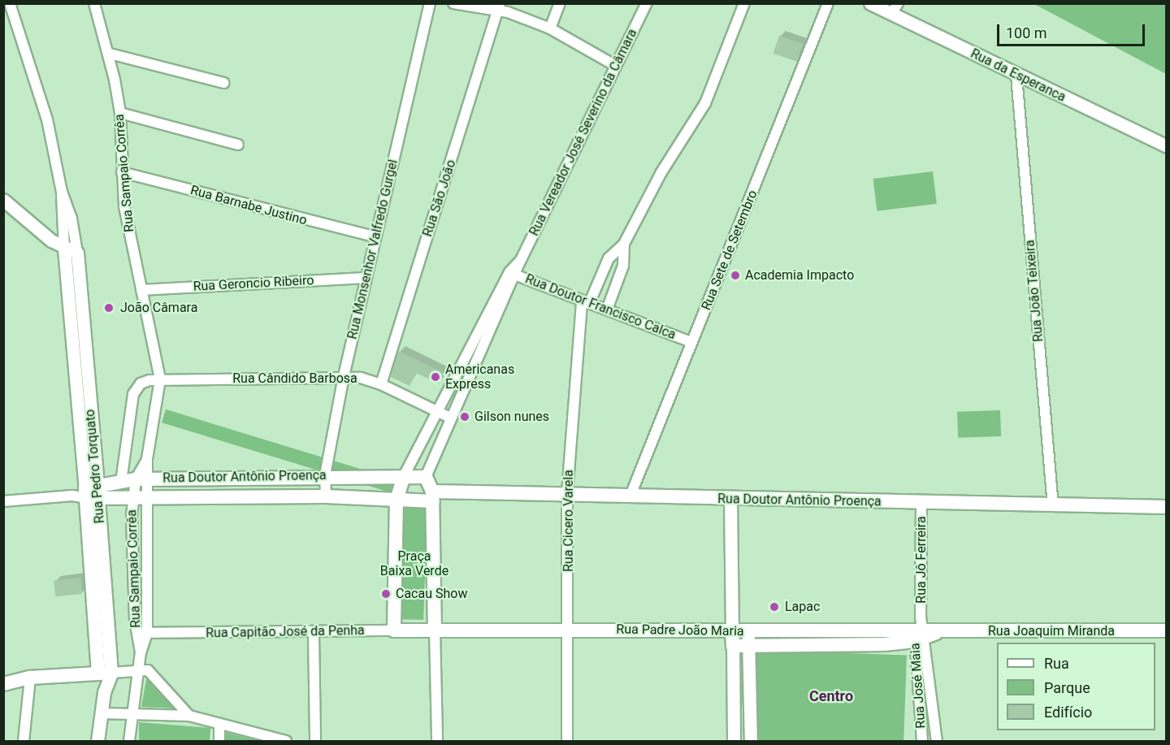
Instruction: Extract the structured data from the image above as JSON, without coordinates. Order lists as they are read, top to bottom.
{
  "streets": {
    "main road": [
      "Rua Pedro Torquato",
      "Rua Doutor Antônio Proença",
      "Rua Padre João Maria",
      "Rua Joaquim Miranda",
      "Rua Capitão José da Penha"
    ],
    "street": [
      "Rua da Esperanca",
      "Rua Vereador José Severino da Câmara",
      "Rua Sampaio Corrêa",
      "Rua São João",
      "Rua Barnabe Justino",
      "Rua Monsenhor Valfredo Gurgel",
      "Rua Sete de Setembro",
      "Rua Geroncio Ribeiro",
      "Rua João Teixeira",
      "Rua Doutor Francisco Calca",
      "Rua Cândido Barbosa",
      "Rua Cicero Varela",
      "Rua Jô Ferreira",
      "Rua José Maia"
    ]
  },
  "crossings": [
    ["Rua da Esperanca", "Rua João Teixeira"],
    ["Rua Vereador José Severino da Câmara", "Rua Doutor Francisco Calca"],
    ["Rua Vereador José Severino da Câmara", "Rua Cândido Barbosa"],
    ["Rua Vereador José Severino da Câmara", "Rua Doutor Antônio Proença"],
    ["Rua Sampaio Corrêa", "Rua Barnabe Justino"],
    ["Rua Sampaio Corrêa", "Rua Geroncio Ribeiro"],
    ["Rua Sampaio Corrêa", "Rua Cândido Barbosa"],
    ["Rua Sampaio Corrêa", "Rua Doutor Antônio Proença"],
    ["Rua Sampaio Corrêa", "Rua Capitão José da Penha"],
    ["Rua São João", "Rua Cândido Barbosa"],
    ["Rua Barnabe Justino", "Rua Monsenhor Valfredo Gurgel"],
    ["Rua Monsenhor Valfredo Gurgel", "Rua Geroncio Ribeiro"],
    ["Rua Monsenhor Valfredo Gurgel", "Rua Cândido Barbosa"],
    ["Rua Monsenhor Valfredo Gurgel", "Rua Doutor Antônio Proença"],
    ["Rua Sete de Setembro", "Rua Doutor Francisco Calca"],
    ["Rua Sete de Setembro", "Rua Doutor Antônio Proença"],
    ["Rua João Teixeira", "Rua Doutor Antônio Proença"],
    ["Rua Doutor Francisco Calca", "Rua Cicero Varela"],
    ["Rua Pedro Torquato", "Rua Doutor Antônio Proença"],
    ["Rua Doutor Antônio Proença", "Rua Cicero Varela"],
    ["Rua Doutor Antônio Proença", "Rua Jô Ferreira"],
    ["Rua Cicero Varela", "Rua Padre João Maria"],
    ["Rua Jô Ferreira", "Rua Joaquim Miranda"],
    ["Rua Jô Ferreira", "Rua José Maia"],
    ["Rua Padre João Maria", "Rua Joaquim Miranda"],
    ["Rua Padre João Maria", "Rua Capitão José da Penha"],
    ["Rua Joaquim Miranda", "Rua José Maia"]
  ],
  "districts": ["Centro"],
  "parks": ["Praça Baixa Verde"],
  "places": [
    "Academia Impacto",
    "João Câmara",
    "Americanas Express",
    "Gilson nunes",
    "Cacau Show",
    "Lapac"
  ],
  "legend": ["Rua", "Parque", "Edifício"],
  "scale_bar": "100 m"
}
